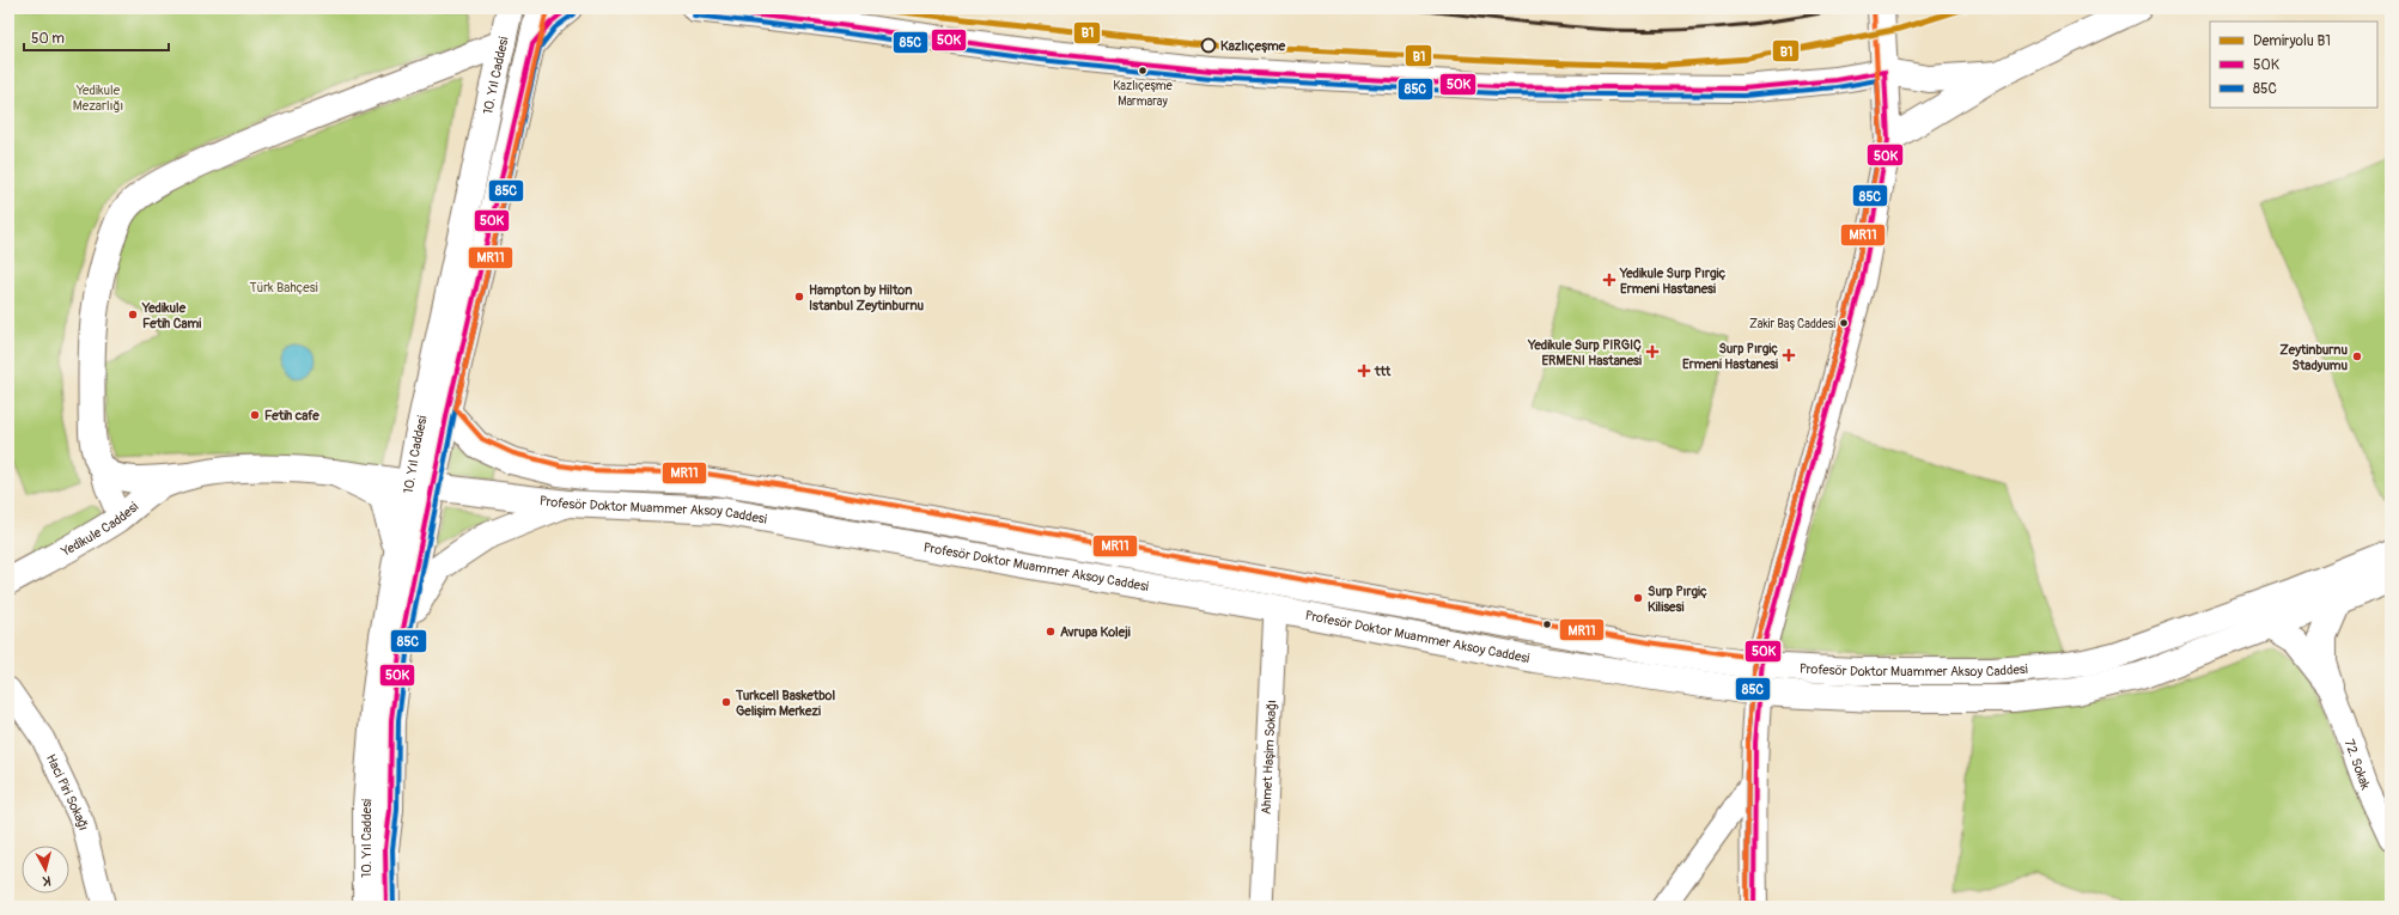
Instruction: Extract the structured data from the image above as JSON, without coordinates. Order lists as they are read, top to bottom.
{
  "streets": {
    "main road": ["10. Yıl Caddesi", "Profesör Doktor Muammer Aksoy Caddesi", "Yedikule Caddesi"],
    "street": ["Ahmet Haşim Sokağı", "72. Sokak", "Haci Piri Sokağı"]
  },
  "crossings": [
    ["10. Yıl Caddesi", "Profesör Doktor Muammer Aksoy Caddesi"],
    ["Profesör Doktor Muammer Aksoy Caddesi", "Yedikule Caddesi"],
    ["Profesör Doktor Muammer Aksoy Caddesi", "Ahmet Haşim Sokağı"]
  ],
  "parks": ["Yedikule Mezarlığı", "Türk Bahçesi"],
  "places": {
    "other": [
      "Kazlıçeşme",
      "Kazlıçeşme Marmaray",
      "Hampton by Hilton Istanbul Zeytinburnu",
      "Yedikule Fetih Cami",
      "Zakir Baş Caddesi",
      "Zeytinburnu Stadyumu",
      "Fetih cafe",
      "Surp Pırgiç Kilisesi",
      "Avrupa Koleji",
      "Turkcell Basketbol Gelişim Merkezi"
    ],
    "health": [
      "Yedikule Surp Pırgiç Ermeni Hastanesi",
      "Yedikule Surp PIRGIÇ ERMENI Hastanesi",
      "Surp Pırgiç Ermeni Hastanesi",
      "ttt"
    ]
  },
  "lines": [
    "rail line B1",
    "transit line 50K",
    "transit line MR11",
    "transit line 85C"
  ],
  "legend": ["Demiryolu B1", "50K", "85C"],
  "scale_bar": "50 m",
  "north": "bottom"
}
